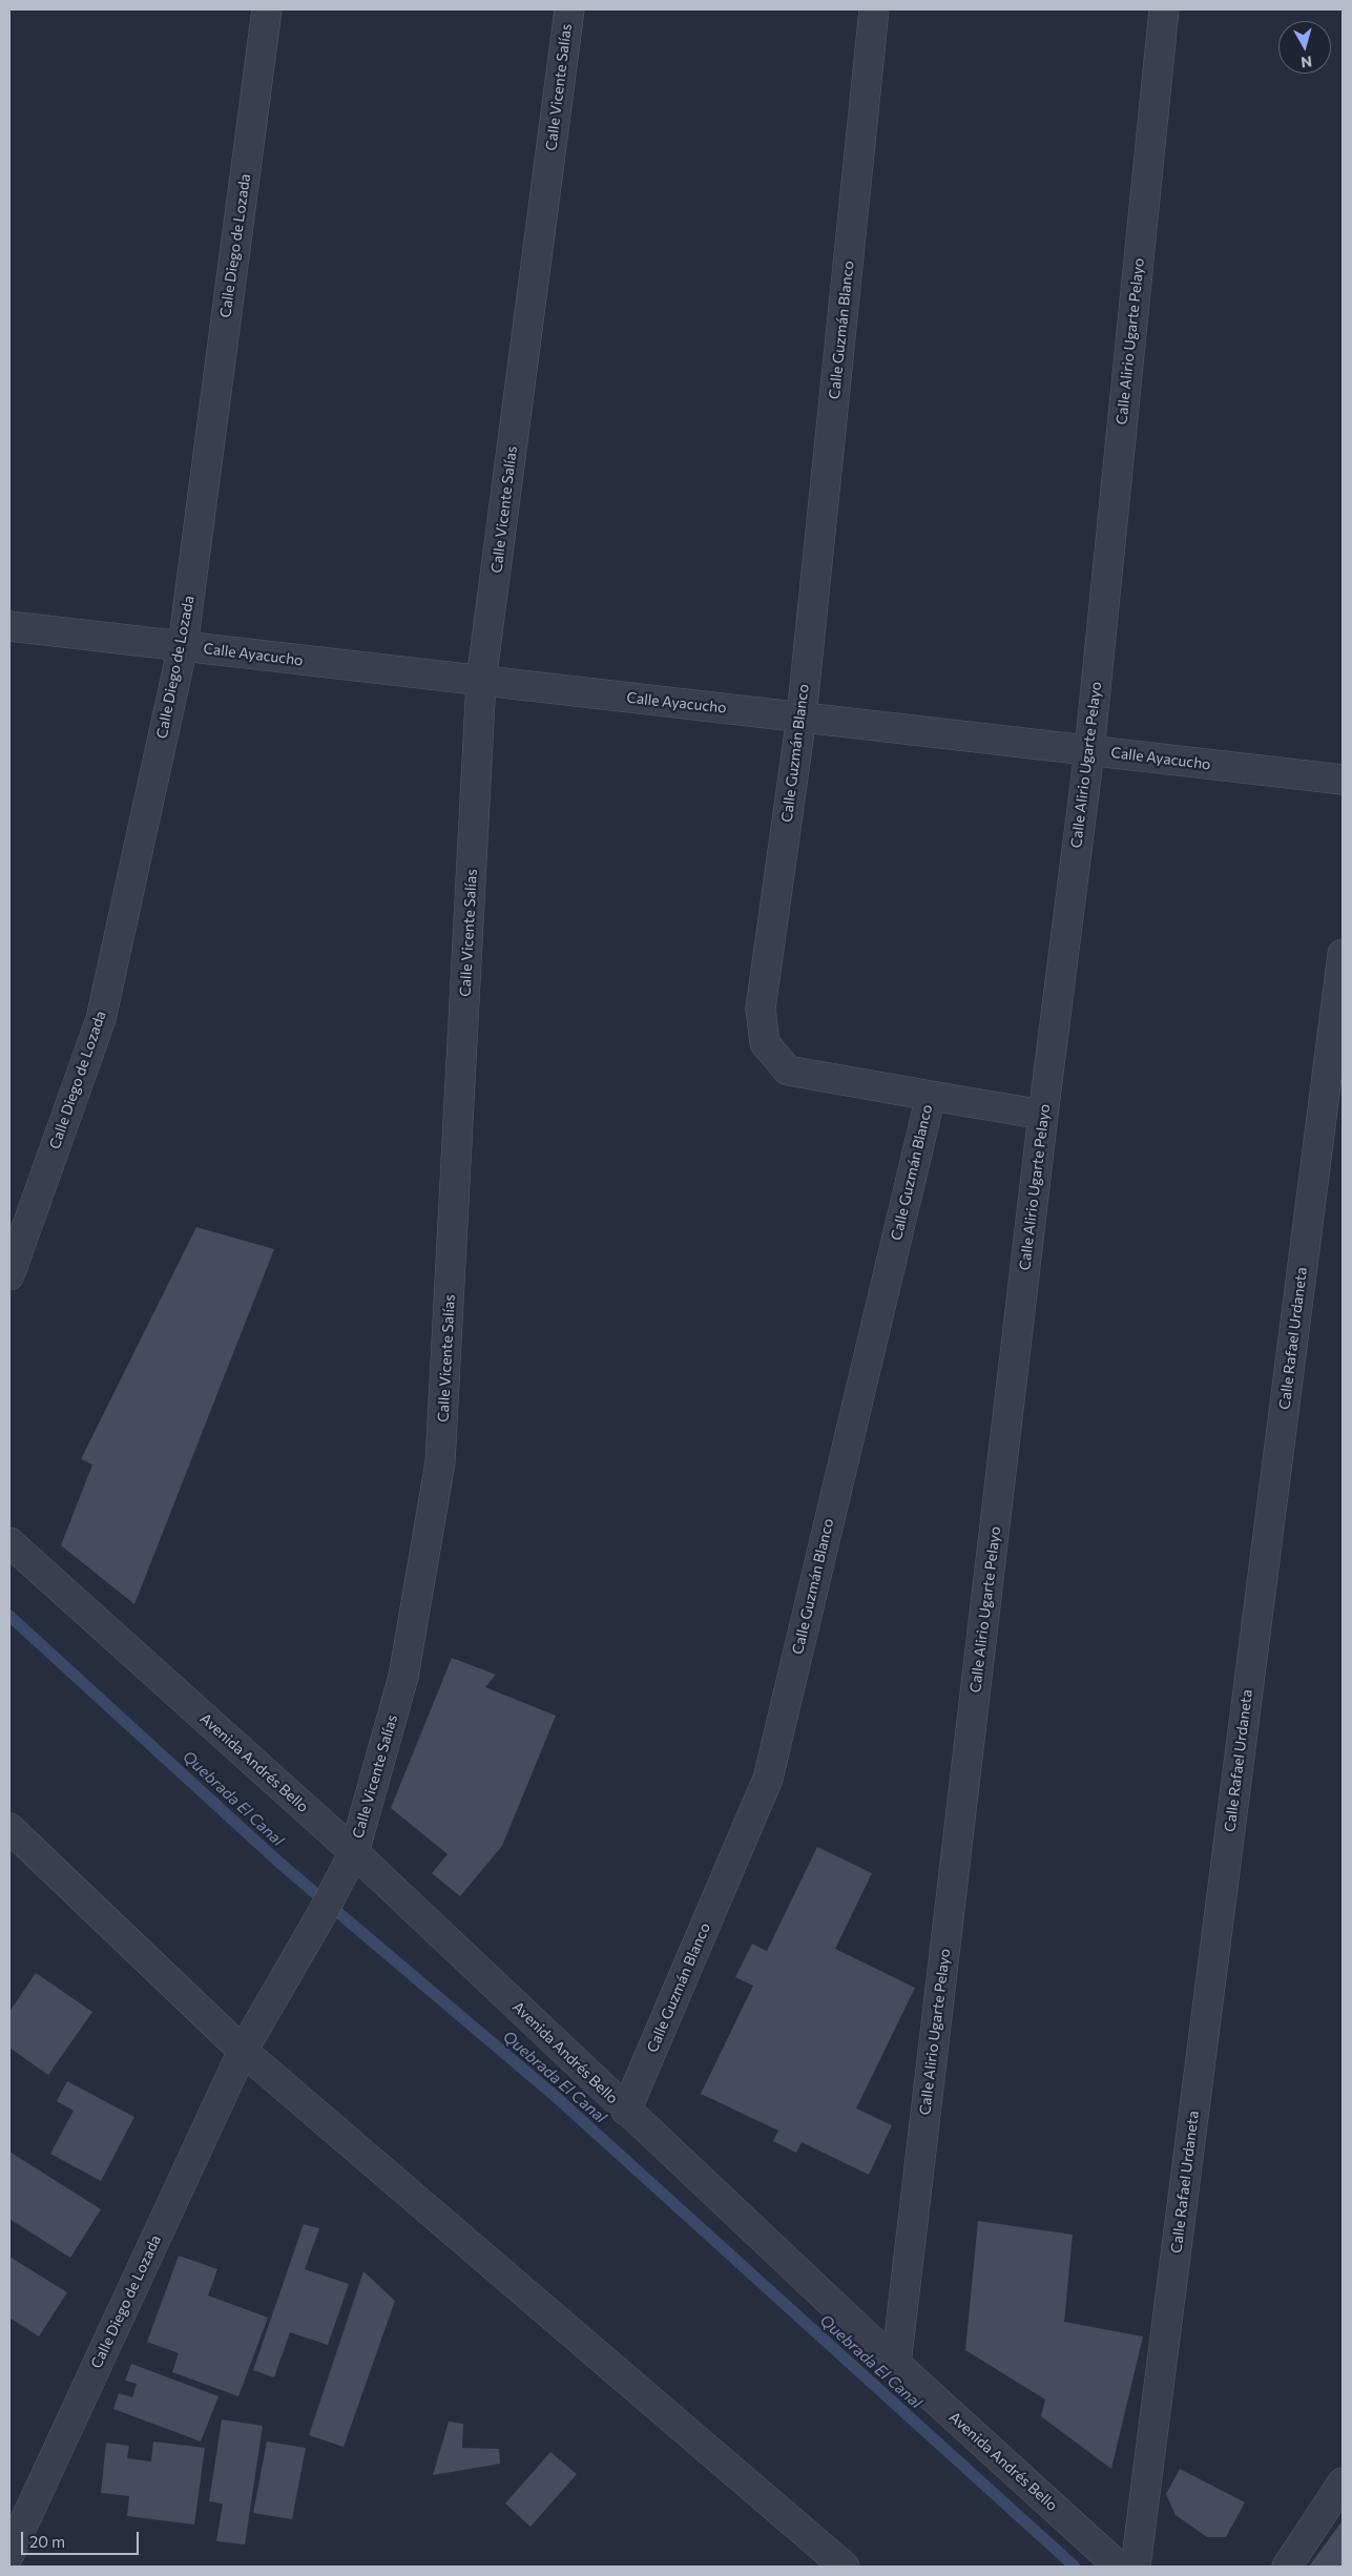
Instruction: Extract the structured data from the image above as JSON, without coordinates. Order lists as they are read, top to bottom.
{
  "streets": {
    "street": [
      "Calle Vicente Salías",
      "Calle Diego de Lozada",
      "Calle Guzmán Blanco",
      "Calle Alirio Ugarte Pelayo",
      "Calle Ayacucho",
      "Calle Rafael Urdaneta",
      "Avenida Andrés Bello"
    ]
  },
  "crossings": [
    ["Calle Vicente Salías", "Calle Diego de Lozada"],
    ["Calle Vicente Salías", "Calle Ayacucho"],
    ["Calle Vicente Salías", "Avenida Andrés Bello"],
    ["Calle Diego de Lozada", "Calle Ayacucho"],
    ["Calle Guzmán Blanco", "Calle Ayacucho"],
    ["Calle Guzmán Blanco", "Avenida Andrés Bello"],
    ["Calle Alirio Ugarte Pelayo", "Calle Ayacucho"],
    ["Calle Alirio Ugarte Pelayo", "Avenida Andrés Bello"]
  ],
  "water": ["Quebrada El Canal"],
  "scale_bar": "20 m",
  "north": "bottom"
}
